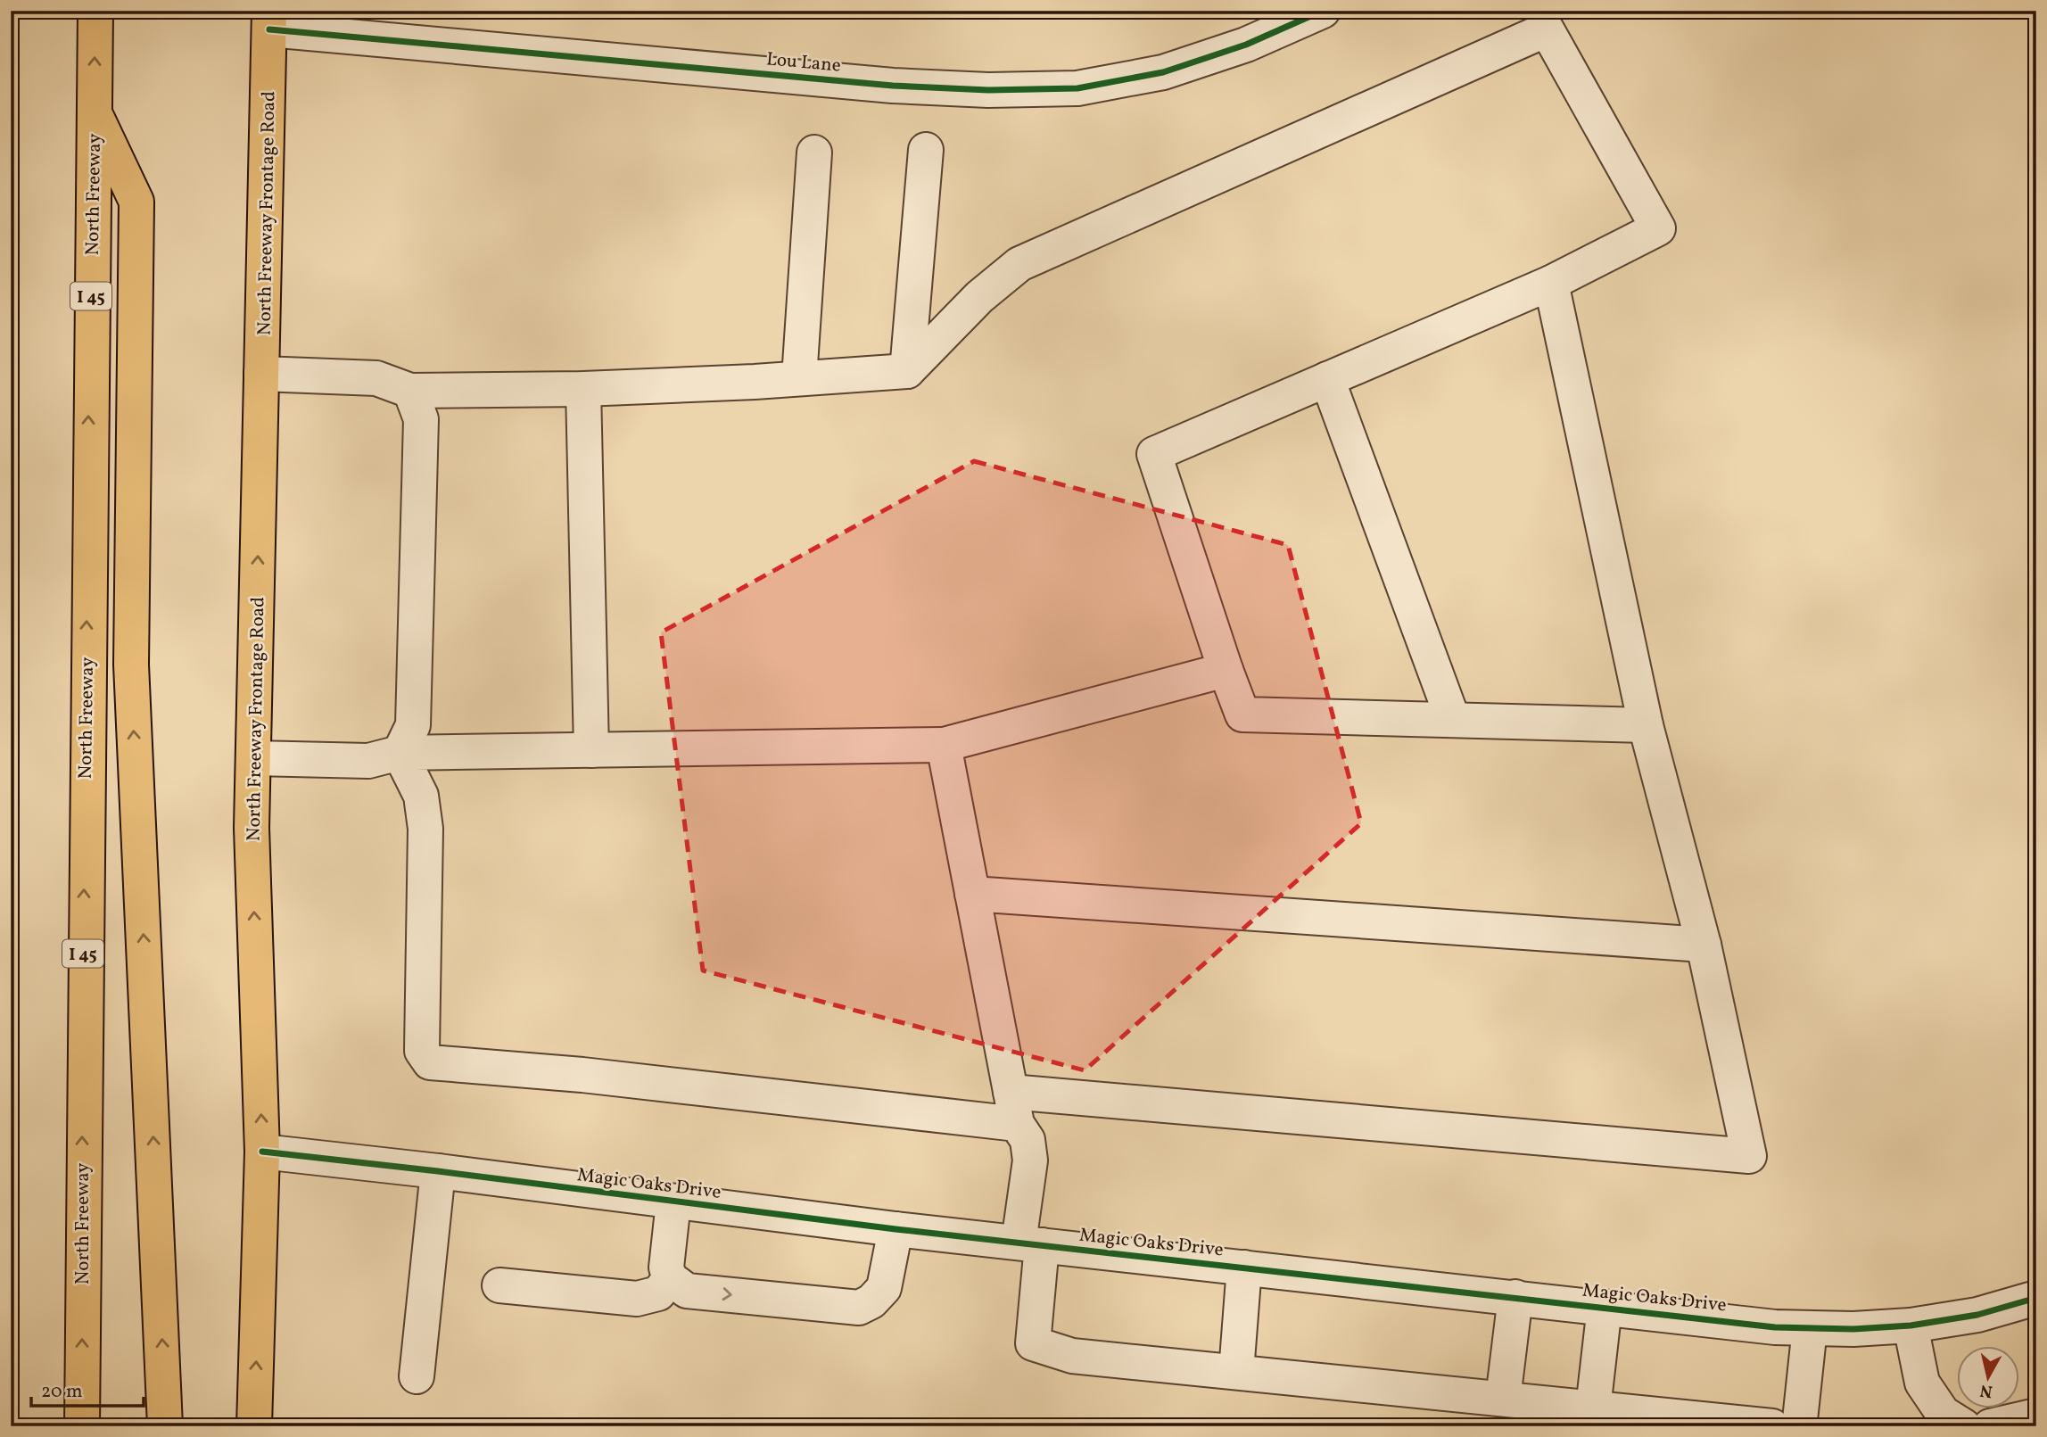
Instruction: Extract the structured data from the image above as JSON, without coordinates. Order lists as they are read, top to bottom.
{
  "streets": {
    "main road": ["North Freeway", "North Freeway Frontage Road", "I 45"],
    "street": ["Lou Lane", "Magic Oaks Drive"]
  },
  "crossings": [
    ["Lou Lane", "North Freeway Frontage Road"],
    ["North Freeway Frontage Road", "Magic Oaks Drive"]
  ],
  "scale_bar": "20 m",
  "north": "bottom"
}
